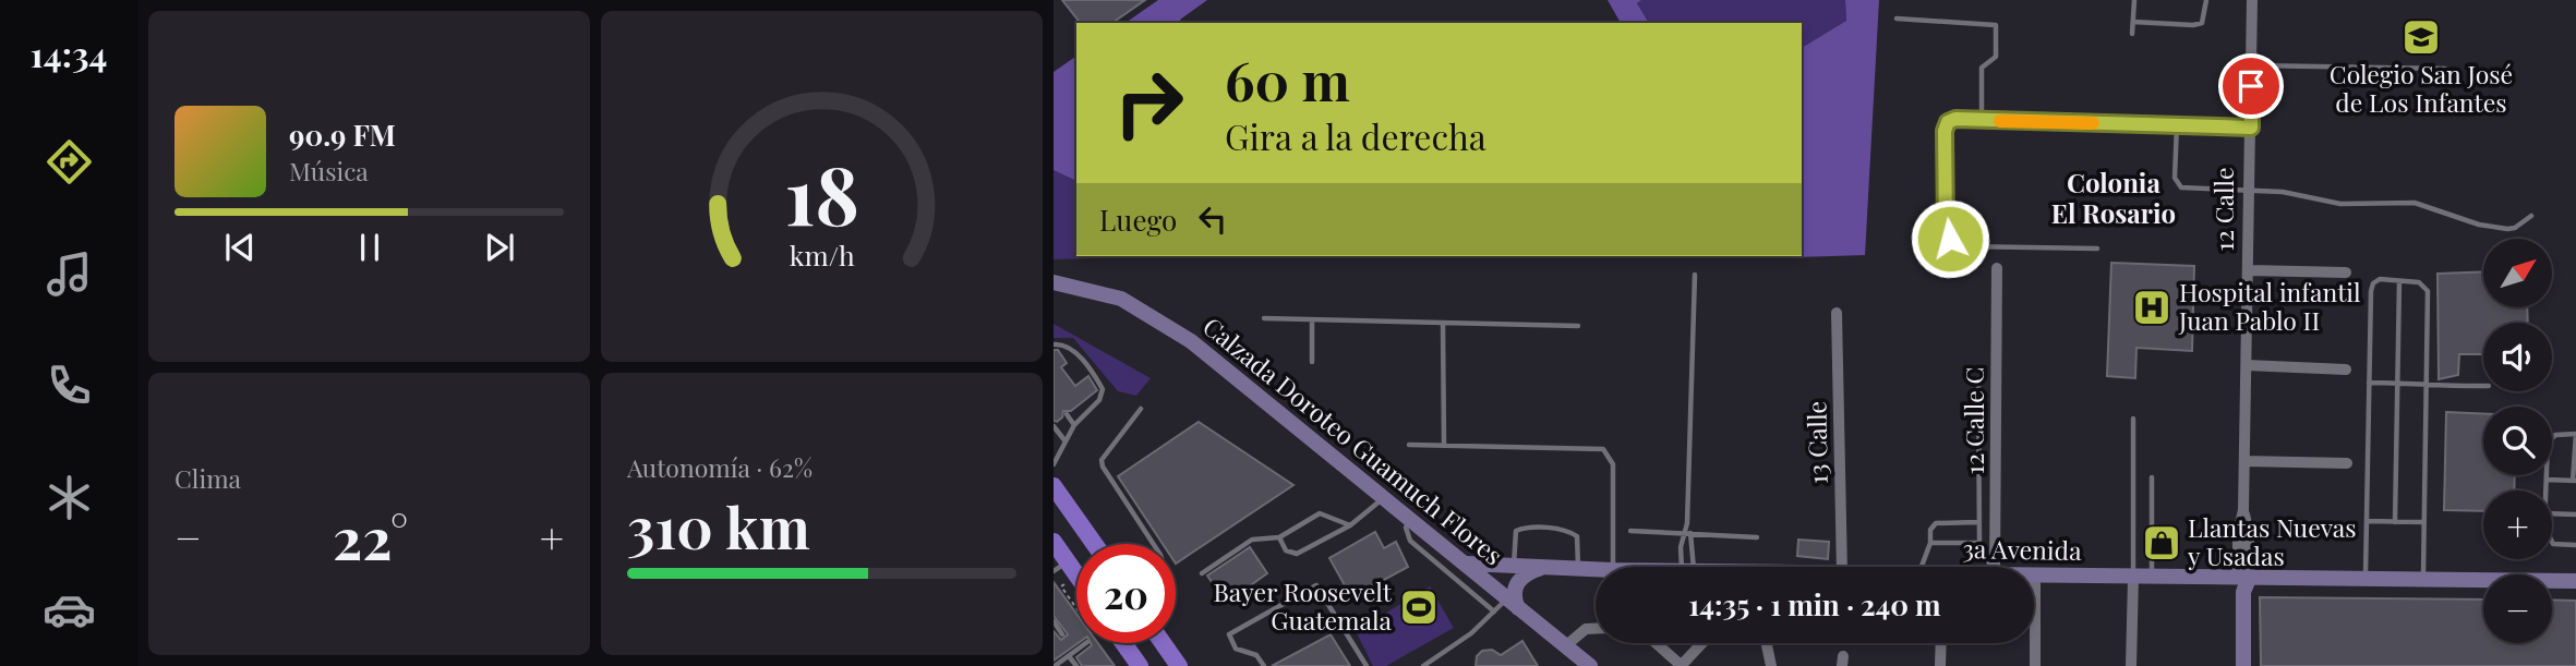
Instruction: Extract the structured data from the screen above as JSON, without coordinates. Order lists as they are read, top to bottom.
{
  "streets": {
    "main road": ["12 Calle", "Calzada Doroteo Guamuch Flores", "3a Avenida"],
    "street": ["12 Calle C", "13 Calle"]
  },
  "crossings": [
    ["12 Calle", "3a Avenida"],
    ["Calzada Doroteo Guamuch Flores", "3a Avenida"]
  ],
  "districts": ["Colonia El Rosario"],
  "places": {
    "school or university": ["Colegio San José de Los Infantes"],
    "hospital": ["Hospital infantil Juan Pablo II"],
    "shop": ["Llantas Nuevas y Usadas"],
    "sports": ["Bayer Roosevelt Guatemala"]
  },
  "north": "top right",
  "page": {
    "tabs": "14:34",
    "turn": ["60 m", "Gira a la derecha"],
    "song": ["90.9 FM", "Música"],
    "then": "Luego",
    "map_buttons": ["+", "−"],
    "tile": [
      "Clima",
      ["Autonomía · 62%", "310 km"]
    ],
    "heat": ["−", "22°", "+"],
    "limit": "20",
    "trip": "14:35 · 1 min · 240 m",
    "gauge": ["18", "km/h"]
  }
}
